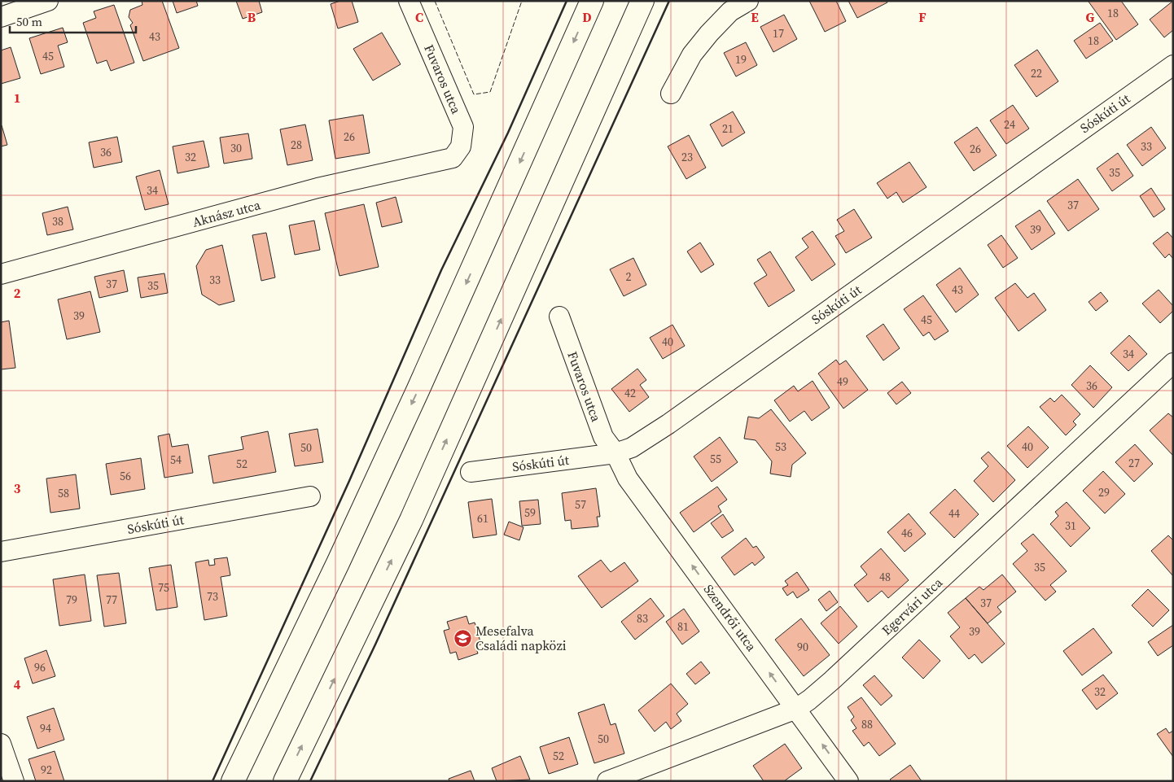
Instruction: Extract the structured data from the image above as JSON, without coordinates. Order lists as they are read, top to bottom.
{
  "streets": {
    "street": [
      "Fuvaros utca",
      "Sóskúti út",
      "Aknász utca",
      "Egervári utca",
      "Szendrői utca"
    ]
  },
  "crossings": [
    ["Fuvaros utca", "Sóskúti út"],
    ["Fuvaros utca", "Aknász utca"],
    ["Fuvaros utca", "Szendrői utca"],
    ["Sóskúti út", "Szendrői utca"],
    ["Egervári utca", "Szendrői utca"]
  ],
  "one_way": ["Szendrői utca"],
  "places": {
    "school or university": ["Mesefalva Családi napközi"]
  },
  "house_numbers": [
    "18",
    "17",
    "43",
    "18",
    "45",
    "19",
    "22",
    "24",
    "21",
    "26",
    "28",
    "33",
    "30",
    "26",
    "36",
    "32",
    "23",
    "35",
    "34",
    "37",
    "38",
    "39",
    "2",
    "33",
    "37",
    "35",
    "43",
    "39",
    "45",
    "40",
    "34",
    "49",
    "36",
    "42",
    "53",
    "40",
    "50",
    "55",
    "54",
    "27",
    "52",
    "56",
    "29",
    "58",
    "57",
    "59",
    "44",
    "61",
    "31",
    "46",
    "35",
    "48",
    "75",
    "73",
    "79",
    "77",
    "37",
    "83",
    "81",
    "39",
    "90",
    "96",
    "32",
    "88",
    "94",
    "50",
    "52",
    "92"
  ],
  "scale_bar": "50 m",
  "grid": {
    "columns": [
      "B",
      "C",
      "D",
      "E",
      "F",
      "G"
    ],
    "rows": [
      "1",
      "2",
      "3",
      "4"
    ]
  }
}
